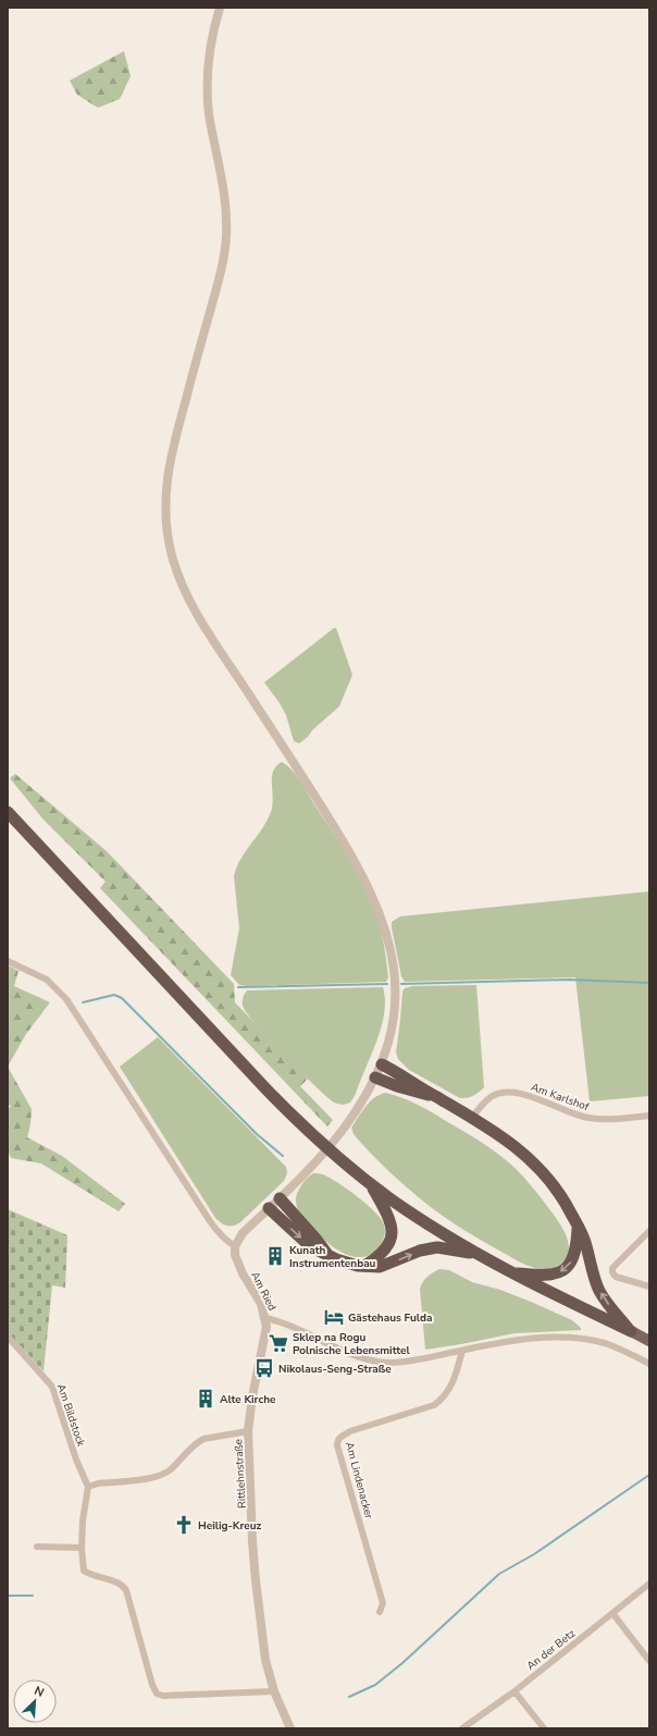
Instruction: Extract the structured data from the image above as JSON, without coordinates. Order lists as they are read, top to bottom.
{
  "streets": {
    "street": [
      "Am Karlshof",
      "Am Ried",
      "Am Bildstock",
      "Rittlehnstraße",
      "Am Lindenacker",
      "An der Betz"
    ]
  },
  "crossings": [
    ["Am Ried", "Rittlehnstraße"],
    ["Am Ried", "Am Lindenacker"]
  ],
  "places": {
    "building": ["Kunath Instrumentenbau", "Alte Kirche"],
    "hotel": ["Gästehaus Fulda"],
    "supermarket": ["Sklep na Rogu Polnische Lebensmittel"],
    "bus stop": ["Nikolaus-Seng-Straße"],
    "church": ["Heilig-Kreuz"]
  },
  "north": "top right"
}
